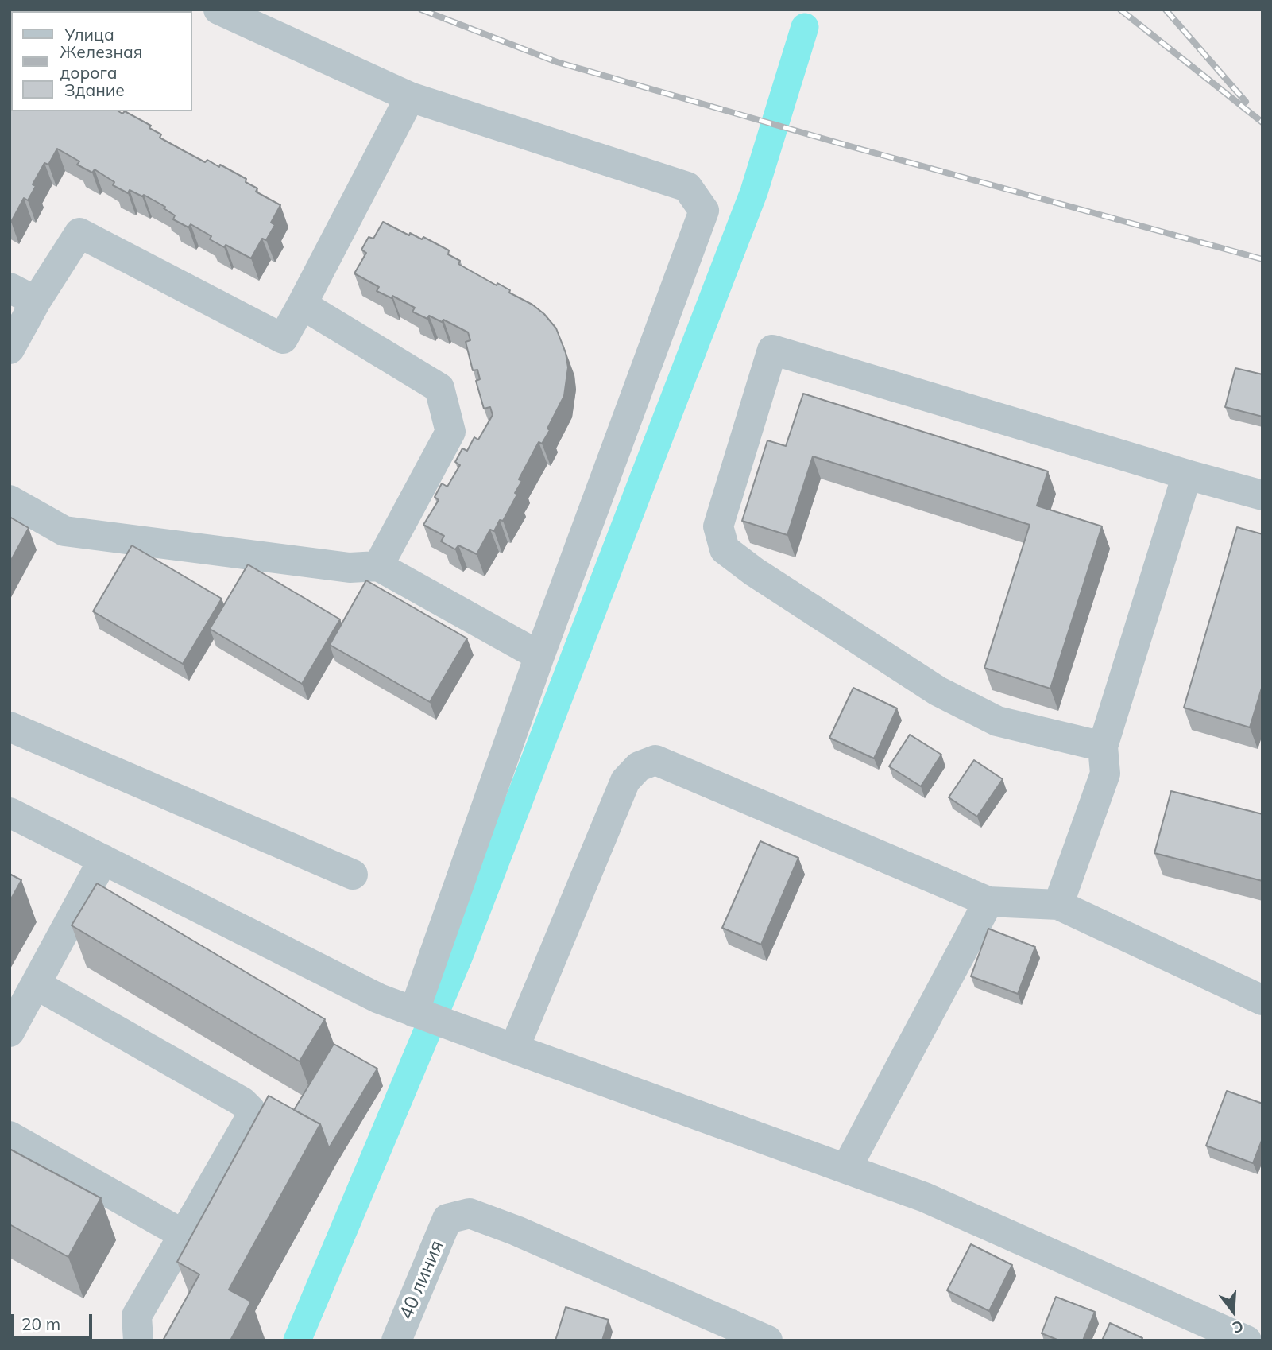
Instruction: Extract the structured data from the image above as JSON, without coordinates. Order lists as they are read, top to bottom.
{
  "streets": {
    "street": ["40 линия"]
  },
  "legend": ["Улица", "Железная дорога", "Здание"],
  "scale_bar": "20 m",
  "north": "bottom"
}
